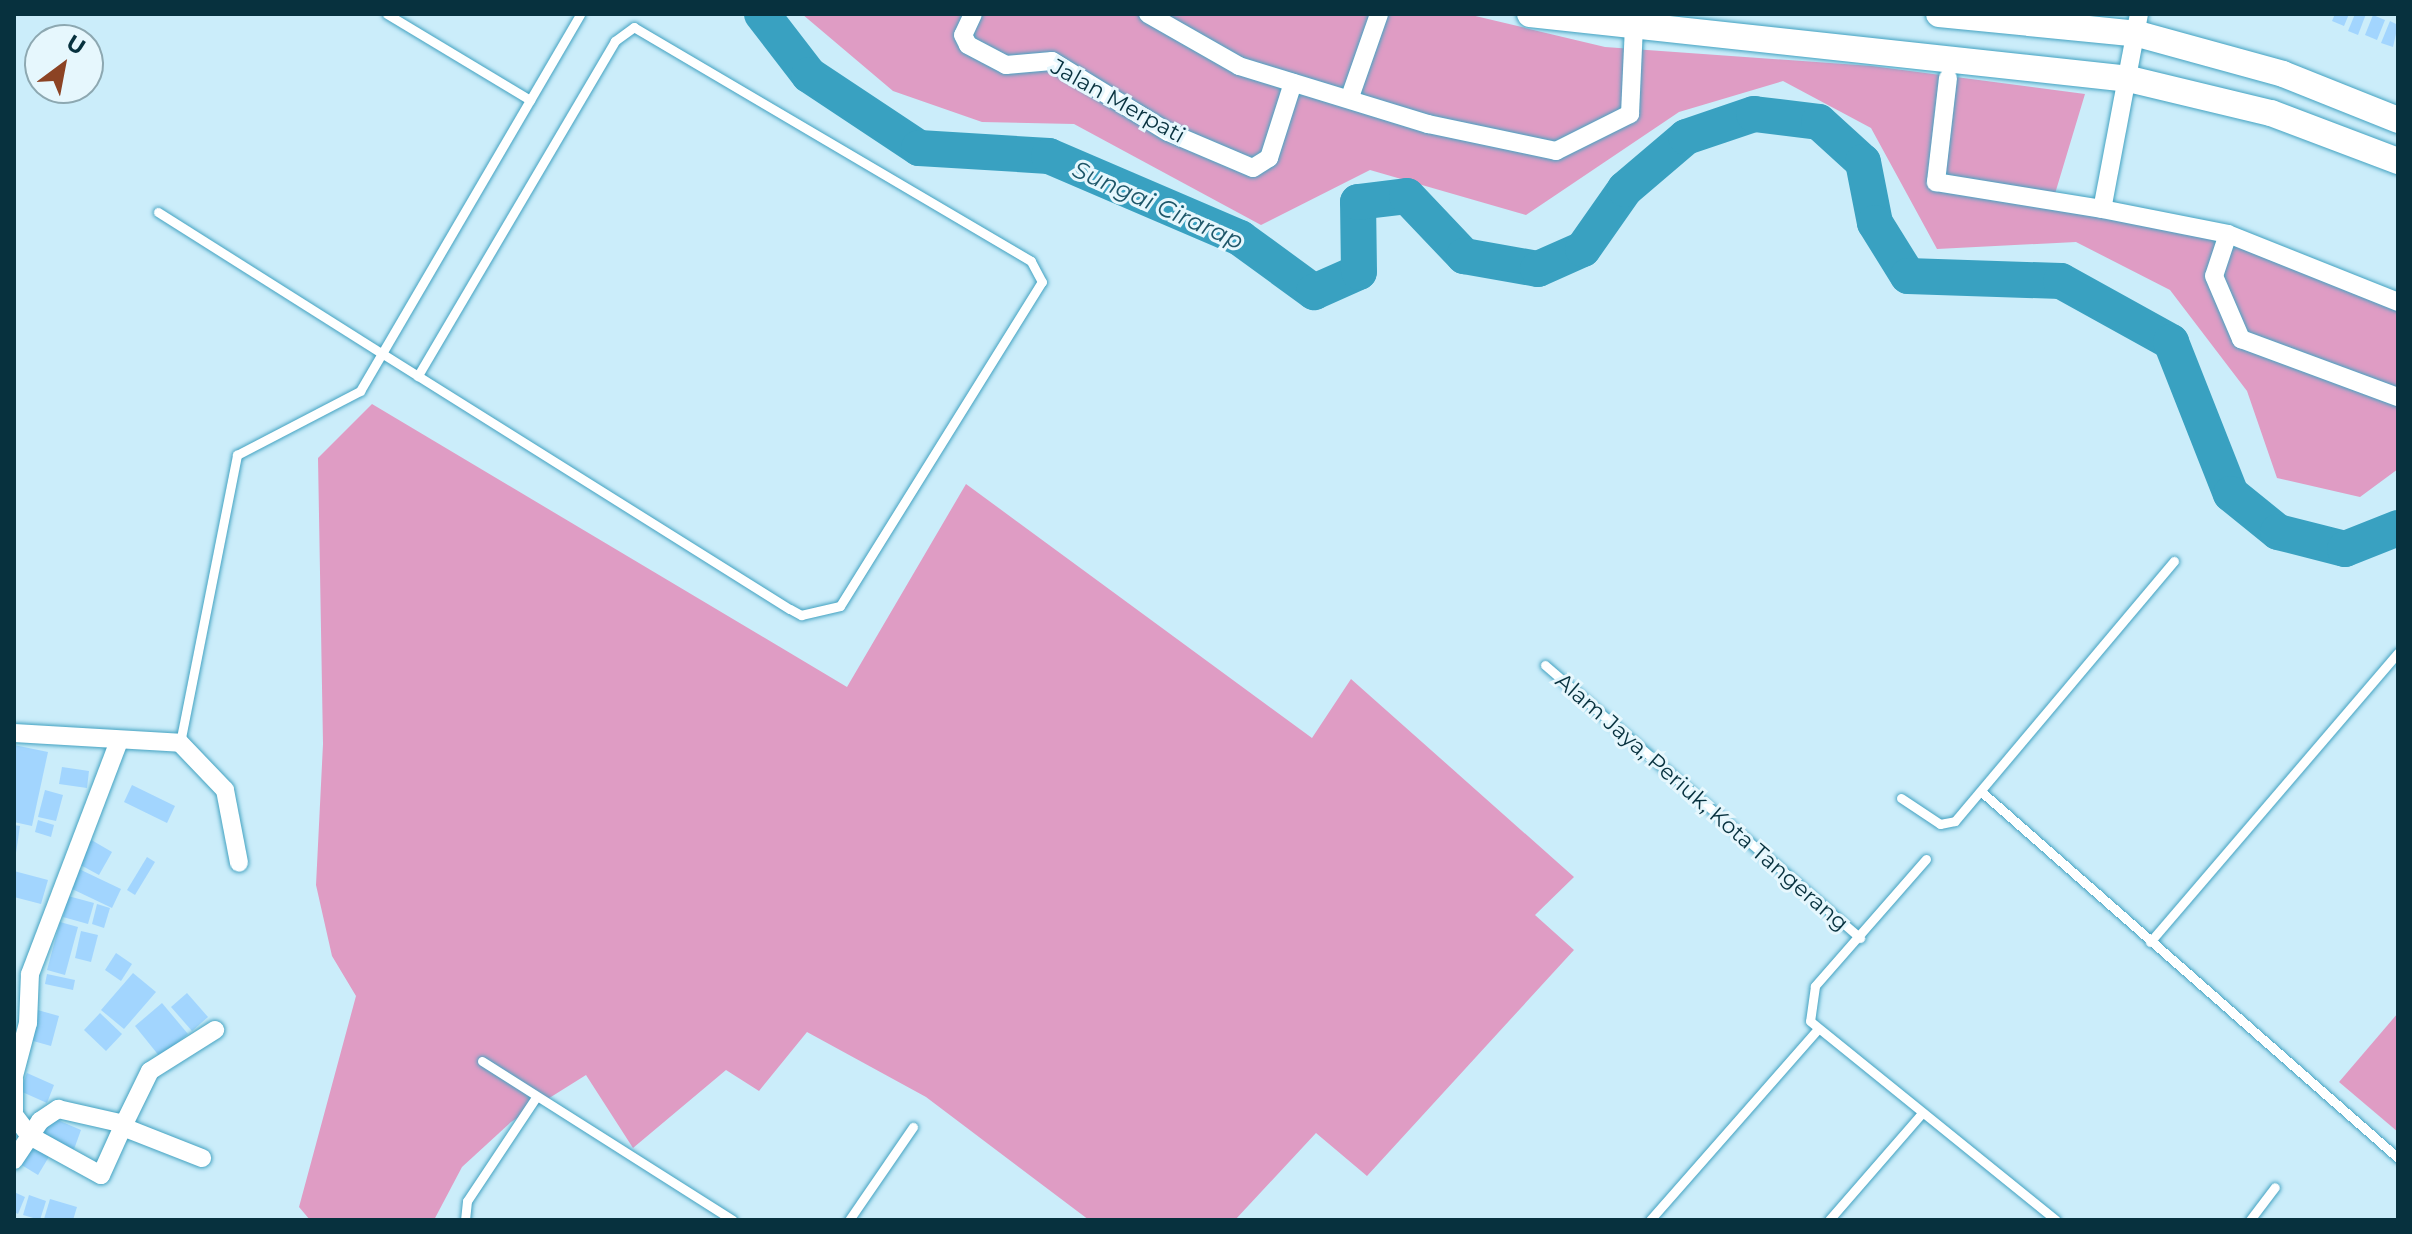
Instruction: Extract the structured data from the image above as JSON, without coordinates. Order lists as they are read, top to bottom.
{
  "streets": {
    "street": ["Jalan Merpati"],
    "lane": ["Alam Jaya, Periuk, Kota Tangerang"]
  },
  "water": ["Sungai Cirarap"],
  "north": "top right"
}
